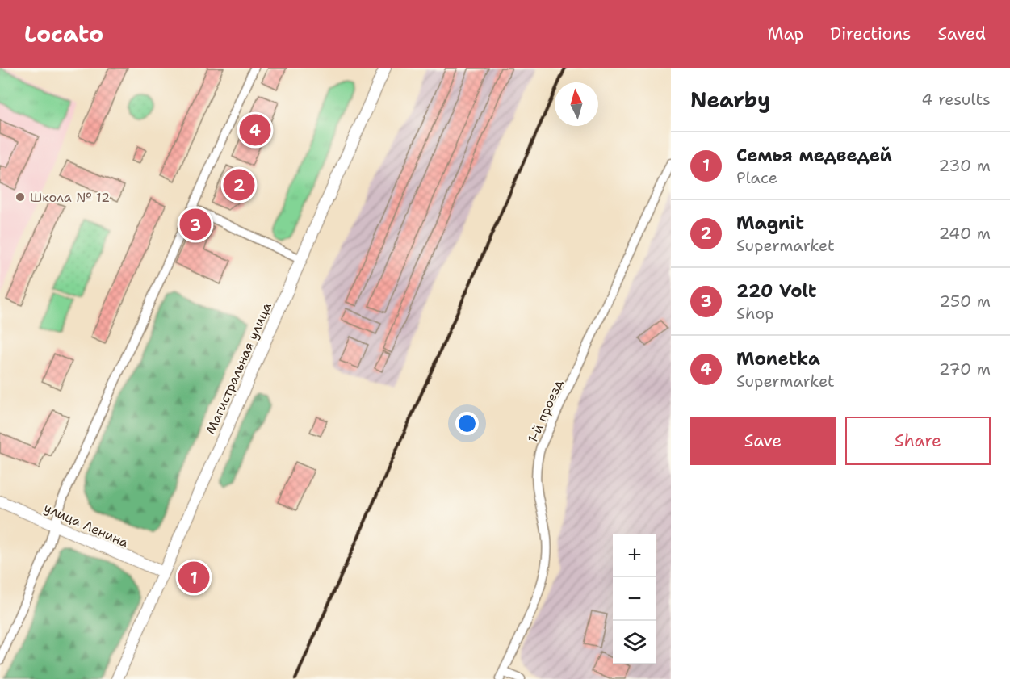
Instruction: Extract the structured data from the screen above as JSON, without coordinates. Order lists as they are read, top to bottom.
{
  "streets": {
    "main road": ["Магистральная улица", "улица Ленина"],
    "street": ["1-й проезд"]
  },
  "crossings": [
    ["Магистральная улица", "улица Ленина"]
  ],
  "places": ["Школа № 12"],
  "north": "top",
  "page": {
    "header": "Locato",
    "nav": ["Map", "Directions", "Saved"],
    "heading": ["Nearby", "4 results"],
    "pins": [
      "4",
      "2",
      "3",
      "1"
    ],
    "list": [
      {
        "mark": "1",
        "name": "Семья медведей",
        "note": "Place",
        "value": "230 m"
      },
      {
        "mark": "2",
        "name": "Magnit",
        "note": "Supermarket",
        "value": "240 m"
      },
      {
        "mark": "3",
        "name": "220 Volt",
        "note": "Shop",
        "value": "250 m"
      },
      {
        "mark": "4",
        "name": "Monetka",
        "note": "Supermarket",
        "value": "270 m"
      }
    ],
    "buttons": ["Save", "Share"],
    "map_buttons": ["+", "−"]
  }
}
